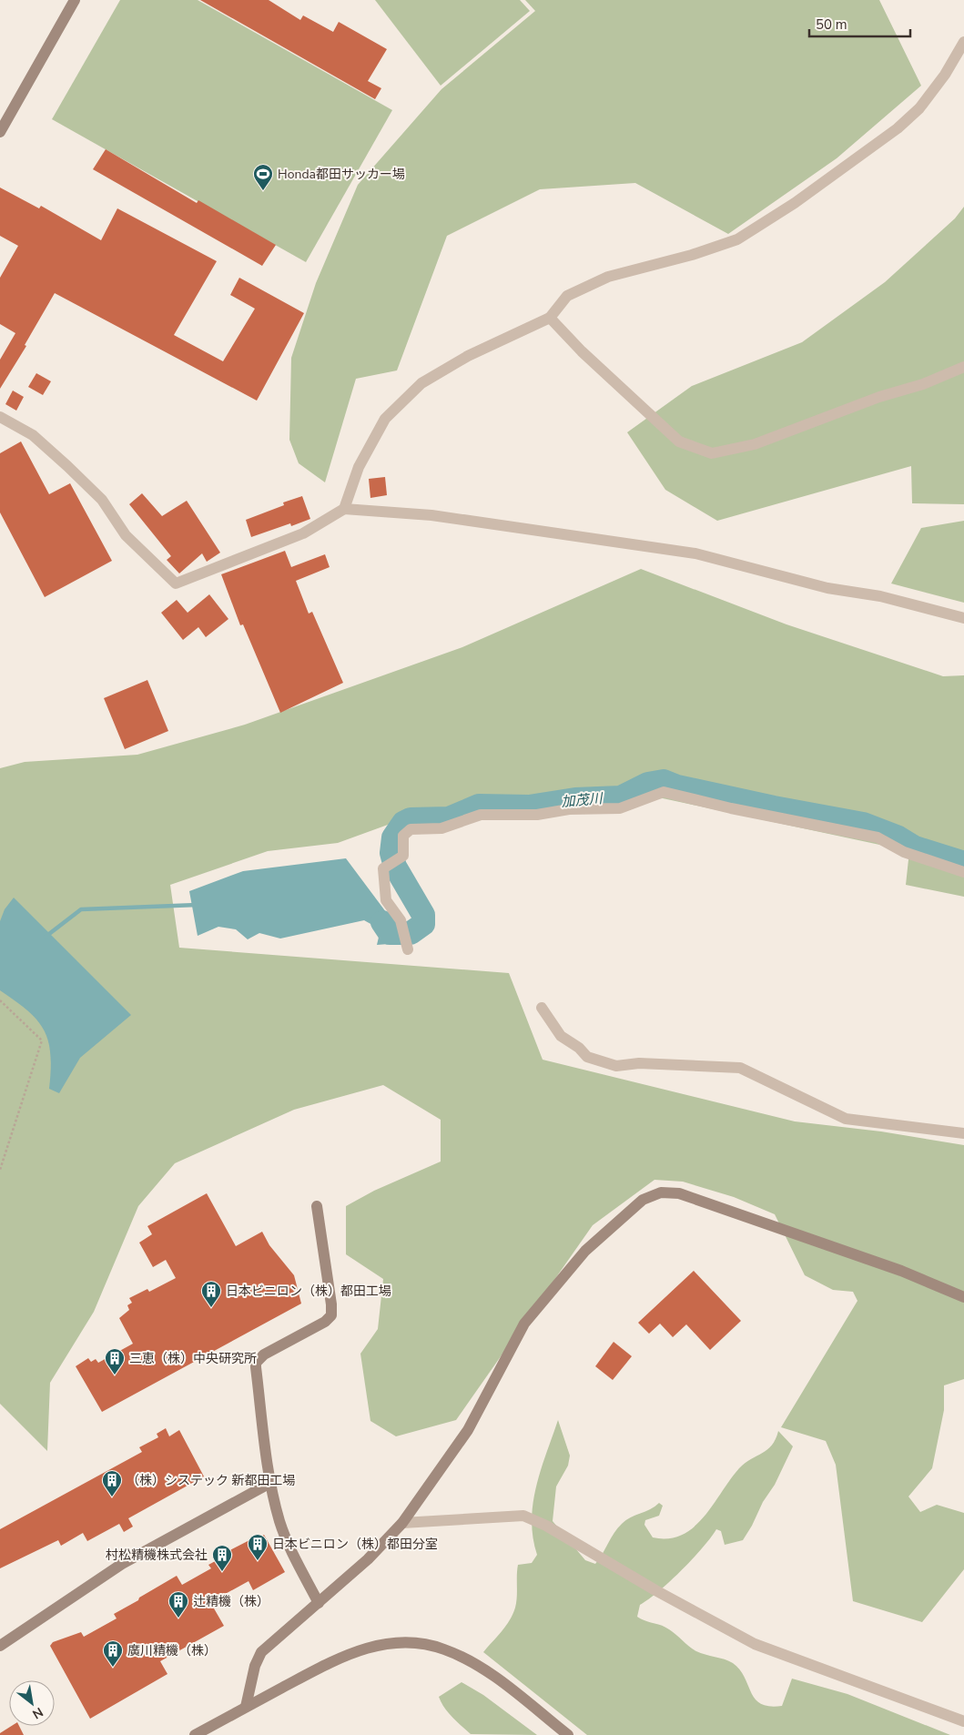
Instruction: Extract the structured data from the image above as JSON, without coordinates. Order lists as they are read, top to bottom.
{
  "water": ["加茂川"],
  "places": {
    "sports": ["Honda都田サッカー場"],
    "building": [
      "日本ビニロン（株）都田工場",
      "三恵（株）中央研究所",
      "（株）システック 新都田工場",
      "日本ビニロン（株）都田分室",
      "村松精機株式会社",
      "辻精機（株）",
      "廣川精機（株）"
    ]
  },
  "scale_bar": "50 m",
  "north": "bottom right"
}
